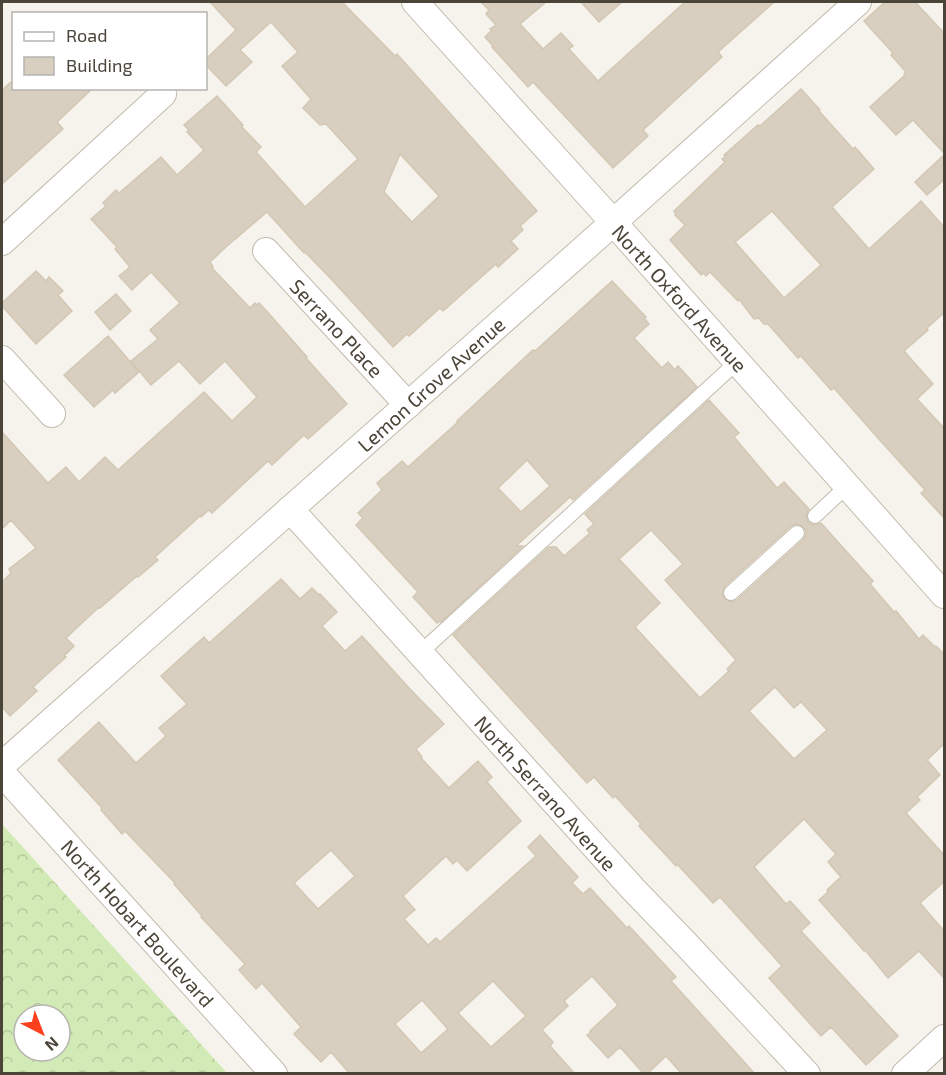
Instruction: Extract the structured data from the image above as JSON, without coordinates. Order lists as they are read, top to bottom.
{
  "streets": {
    "street": [
      "North Oxford Avenue",
      "Serrano Place",
      "Lemon Grove Avenue",
      "North Serrano Avenue",
      "North Hobart Boulevard"
    ]
  },
  "crossings": [
    ["North Oxford Avenue", "Lemon Grove Avenue"],
    ["Serrano Place", "Lemon Grove Avenue"],
    ["Lemon Grove Avenue", "North Serrano Avenue"]
  ],
  "legend": ["Road", "Building"],
  "north": "bottom right"
}
